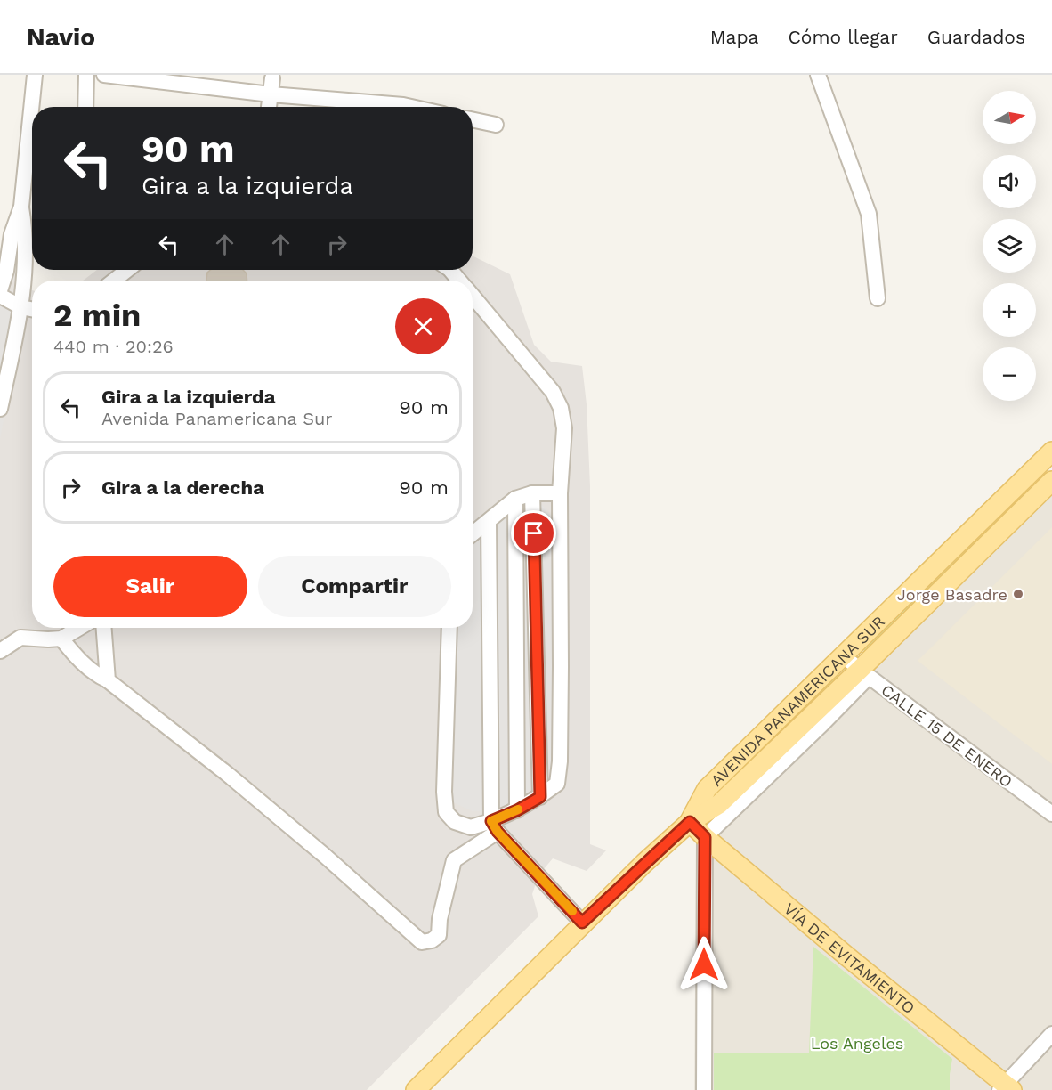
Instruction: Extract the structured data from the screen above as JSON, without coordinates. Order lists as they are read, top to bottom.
{
  "streets": {
    "main road": ["AVENIDA PANAMERICANA SUR", "VÍA DE EVITAMIENTO"],
    "street": ["CALLE 15 DE ENERO"]
  },
  "crossings": [
    ["AVENIDA PANAMERICANA SUR", "CALLE 15 DE ENERO"],
    ["AVENIDA PANAMERICANA SUR", "VÍA DE EVITAMIENTO"]
  ],
  "parks": ["Los Angeles"],
  "places": ["Jorge Basadre"],
  "north": "right",
  "page": {
    "header": "Navio",
    "nav": ["Mapa", "Cómo llegar", "Guardados"],
    "map_buttons": ["+", "−"],
    "turn": ["90 m", "Gira a la izquierda"],
    "heading": ["2 min", "440 m · 20:26"],
    "list": [
      {
        "name": "Gira a la izquierda",
        "note": "Avenida Panamericana Sur",
        "value": "90 m"
      },
      {
        "name": "Gira a la derecha",
        "value": "90 m"
      }
    ],
    "buttons": ["Salir", "Compartir"]
  }
}
